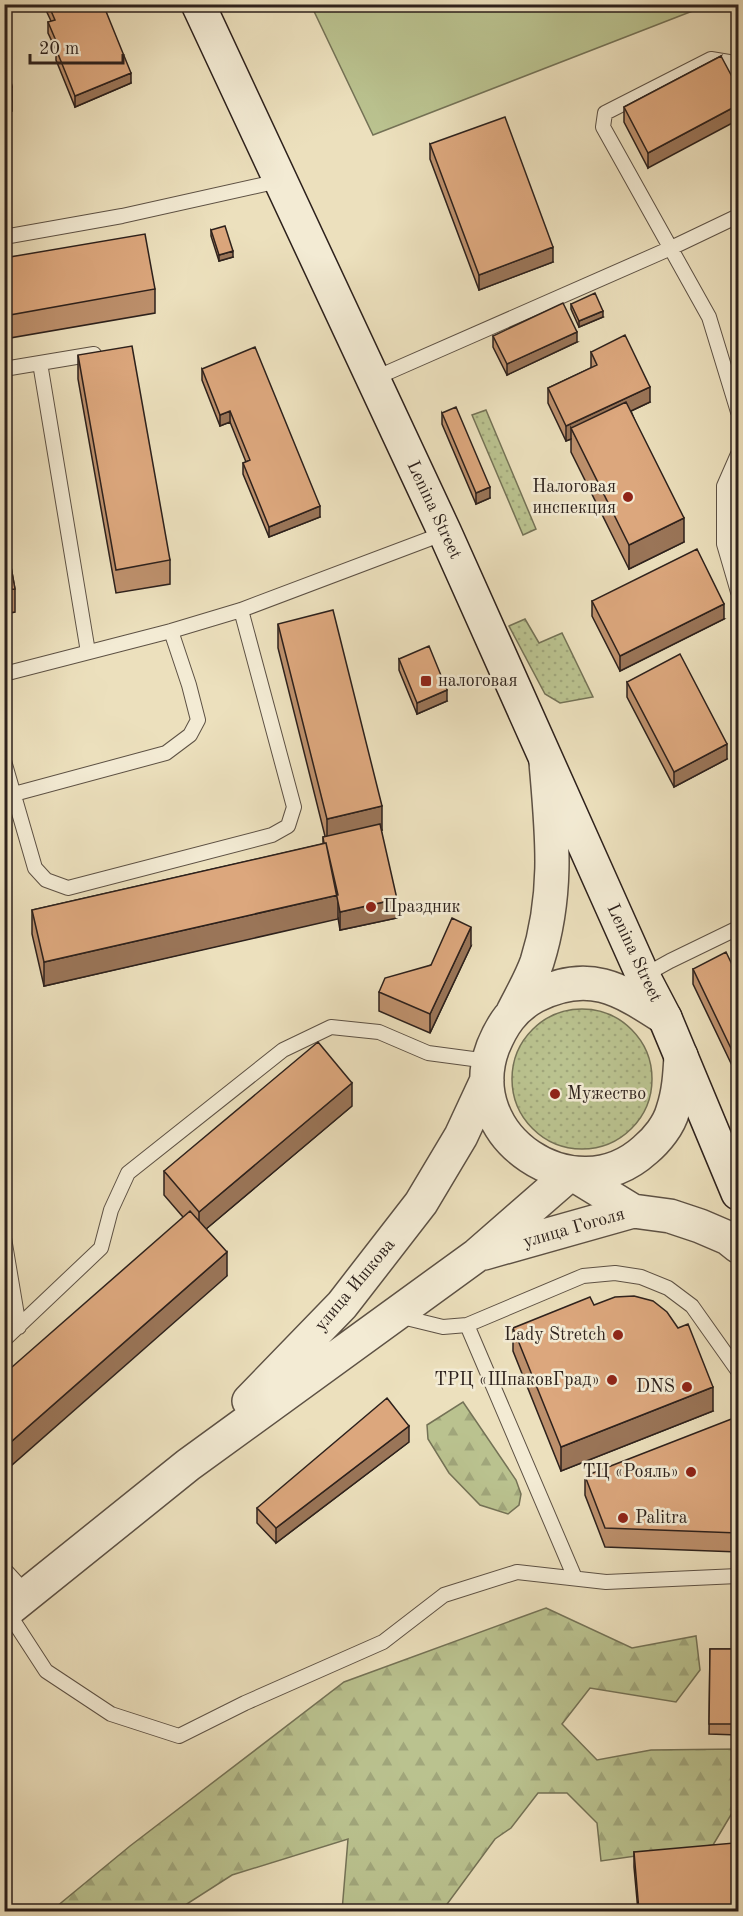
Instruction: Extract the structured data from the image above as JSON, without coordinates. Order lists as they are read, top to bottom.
{
  "streets": {
    "street": ["Lenina Street", "улица Гоголя", "улица Ишкова"]
  },
  "crossings": [
    ["Lenina Street", "улица Ишкова"],
    ["улица Гоголя", "улица Ишкова"]
  ],
  "places": {
    "other": [
      "Налоговая инспекция",
      "Праздник",
      "Мужество",
      "Lady Stretch",
      "ТРЦ «ШпаковГрад»",
      "DNS",
      "ТЦ «Рояль»",
      "Palitra"
    ],
    "transit": ["налоговая"]
  },
  "scale_bar": "20 m"
}
